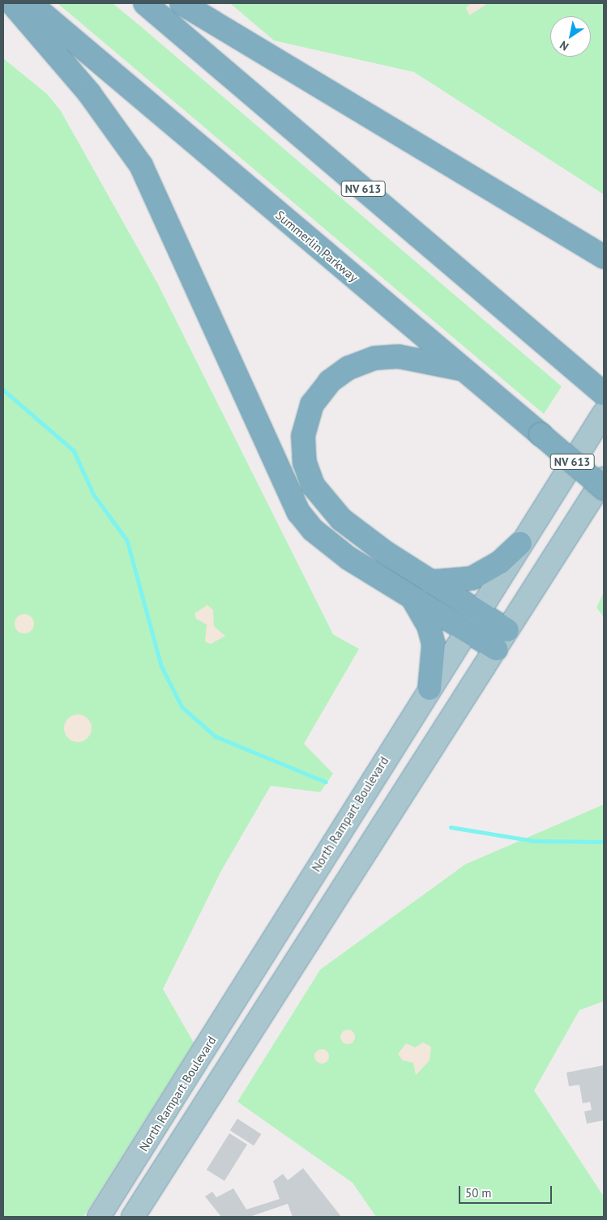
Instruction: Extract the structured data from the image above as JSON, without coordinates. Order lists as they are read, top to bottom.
{
  "streets": {
    "highway": ["NV 613", "Summerlin Parkway"],
    "main road": ["North Rampart Boulevard"]
  },
  "scale_bar": "50 m",
  "north": "bottom left"
}
